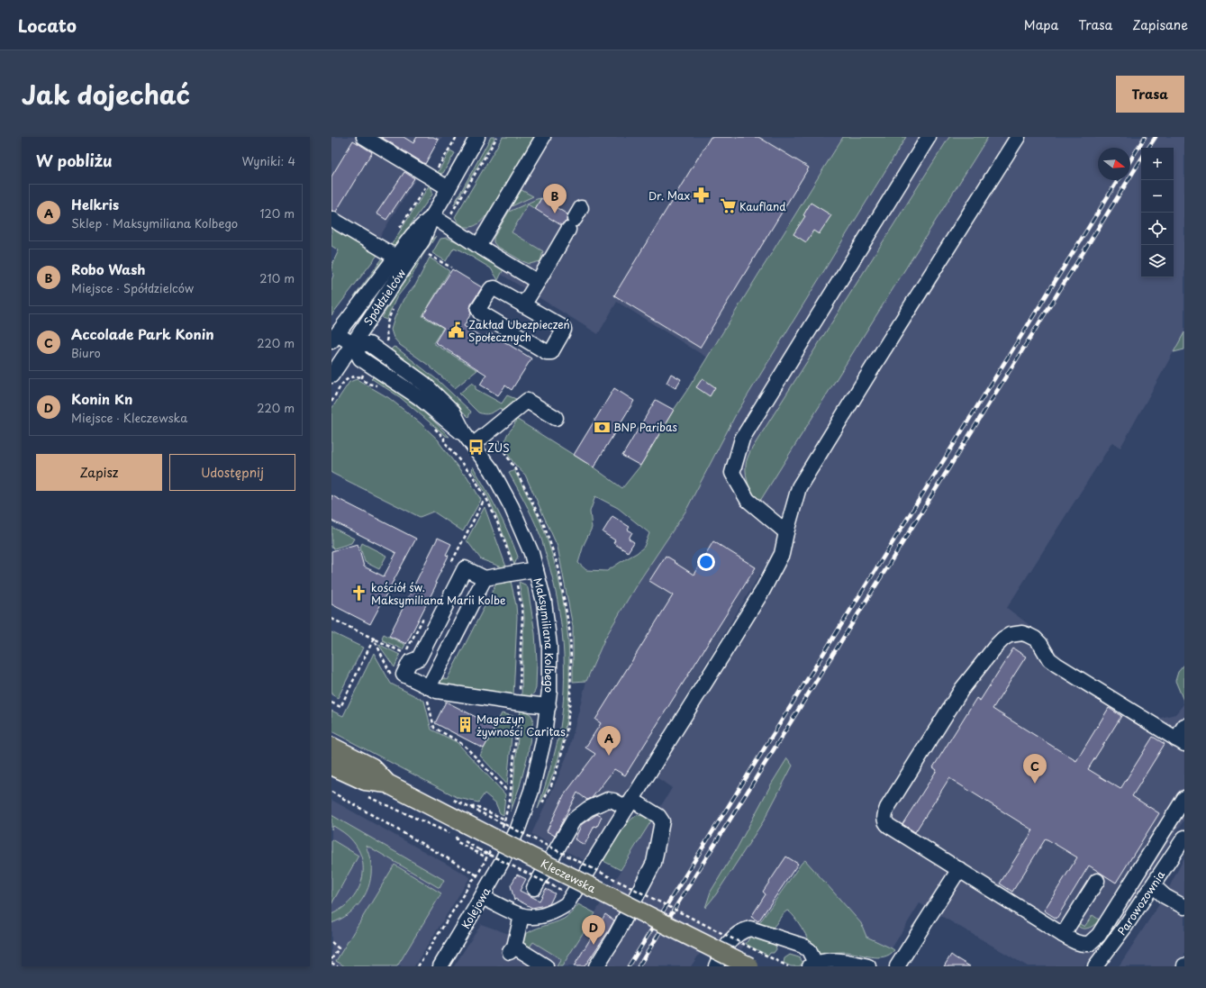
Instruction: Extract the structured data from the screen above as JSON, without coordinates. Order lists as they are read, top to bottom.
{
  "streets": {
    "main road": ["Kleczewska"],
    "street": [
      "Spółdzielców",
      "Maksymiliana Kolbego",
      "Parowozownia",
      "Kolejowa"
    ]
  },
  "crossings": [
    ["Spółdzielców", "Maksymiliana Kolbego"],
    ["Maksymiliana Kolbego", "Kolejowa"]
  ],
  "places": {
    "pharmacy": ["Dr. Max"],
    "supermarket": ["Kaufland"],
    "public building": ["Zakład Ubezpieczeń Społecznych"],
    "bank": ["BNP Paribas"],
    "bus stop": ["ZUS"],
    "church": ["kościół św. Maksymiliana Marii Kolbe"],
    "building": ["Magazyn żywności Caritas"]
  },
  "north": "right",
  "page": {
    "header": "Locato",
    "nav": ["Mapa", "Trasa", "Zapisane"],
    "title": "Jak dojechać",
    "buttons": [
      "Trasa",
      ["Zapisz", "Udostępnij"]
    ],
    "heading": ["W pobliżu", "Wyniki: 4"],
    "map_buttons": ["+", "−"],
    "list": [
      {
        "mark": "A",
        "name": "Helkris",
        "note": "Sklep · Maksymiliana Kolbego",
        "value": "120 m"
      },
      {
        "mark": "B",
        "name": "Robo Wash",
        "note": "Miejsce · Spółdzielców",
        "value": "210 m"
      },
      {
        "mark": "C",
        "name": "Accolade Park Konin",
        "note": "Biuro",
        "value": "220 m"
      },
      {
        "mark": "D",
        "name": "Konin Kn",
        "note": "Miejsce · Kleczewska",
        "value": "220 m"
      }
    ],
    "pins": [
      "B",
      "A",
      "C",
      "D"
    ]
  }
}
